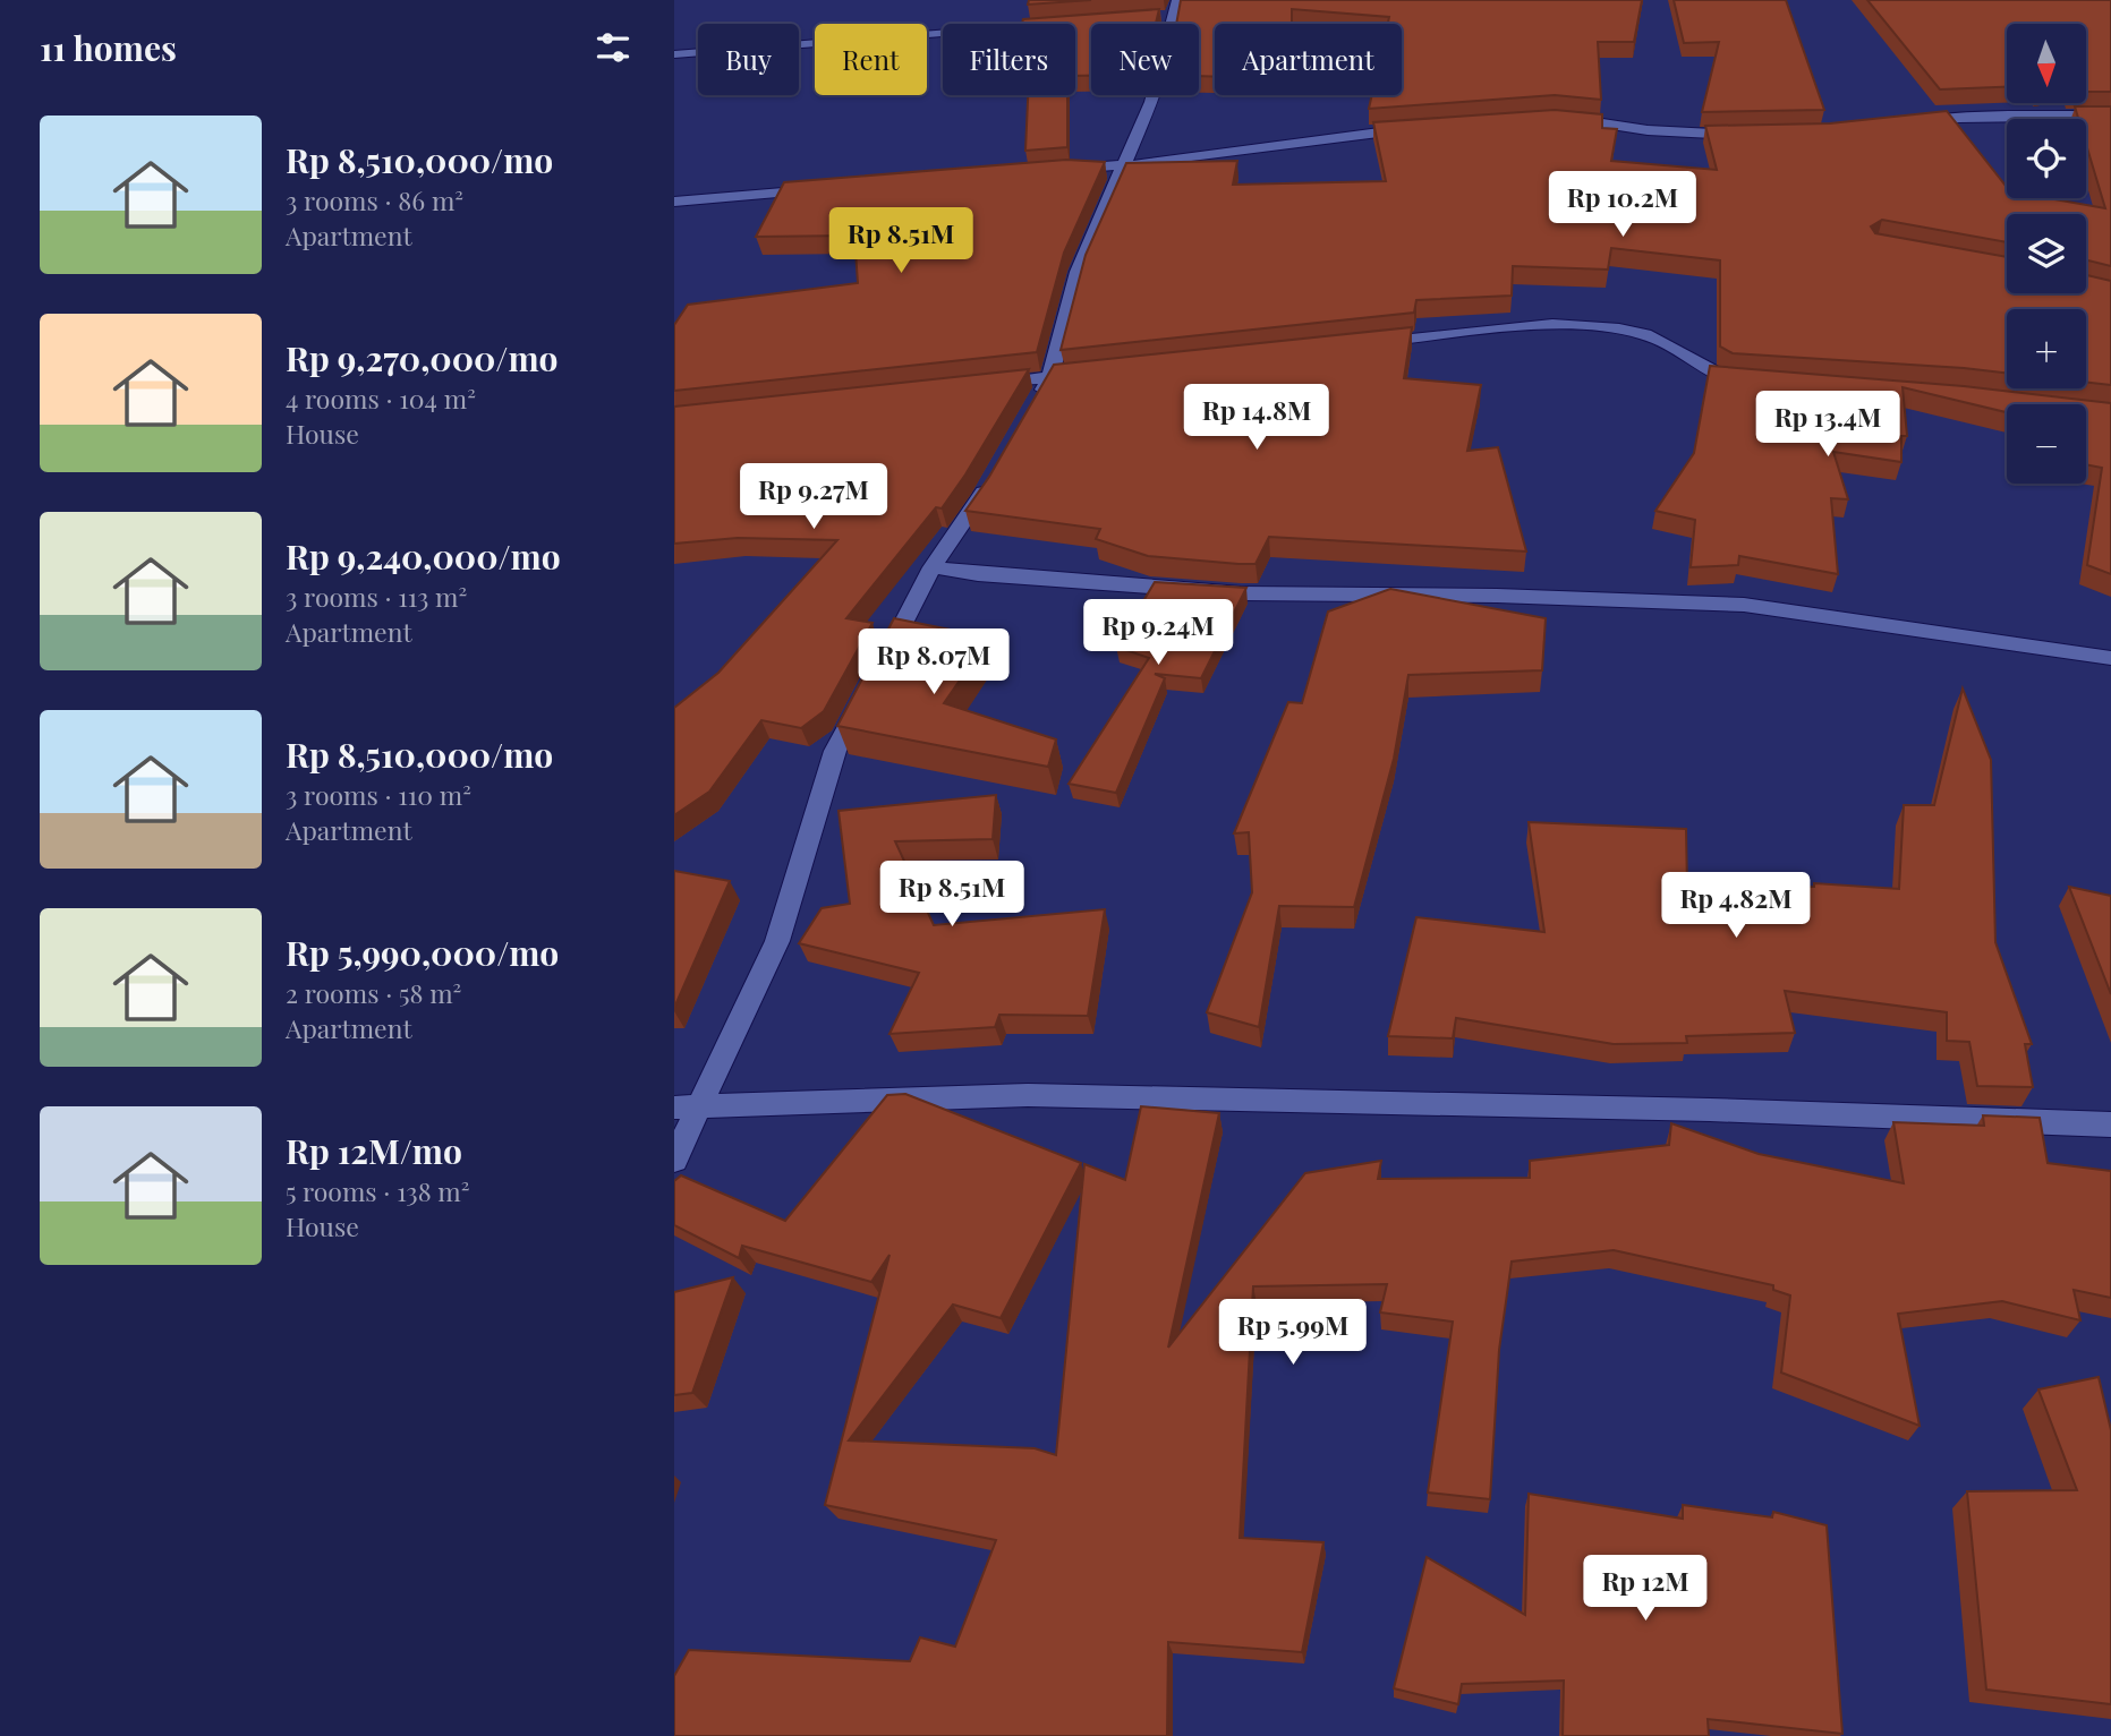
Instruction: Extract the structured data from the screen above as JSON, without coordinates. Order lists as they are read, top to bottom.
{
  "north": "bottom",
  "page": {
    "heading": "11 homes",
    "map_buttons": ["+", "−"],
    "chip": [
      "Buy",
      "Rent",
      "Filters",
      "New",
      "Apartment"
    ],
    "list": [
      {
        "name": "Rp 8,510,000/mo",
        "note": "3 rooms · 86 m² · Apartment"
      },
      {
        "name": "Rp 9,270,000/mo",
        "note": "4 rooms · 104 m² · House"
      },
      {
        "name": "Rp 9,240,000/mo",
        "note": "3 rooms · 113 m² · Apartment"
      },
      {
        "name": "Rp 8,510,000/mo",
        "note": "3 rooms · 110 m² · Apartment"
      },
      {
        "name": "Rp 5,990,000/mo",
        "note": "2 rooms · 58 m² · Apartment"
      },
      {
        "name": "Rp 12M/mo",
        "note": "5 rooms · 138 m² · House"
      }
    ],
    "price": [
      "Rp 10.2M",
      "Rp 8.51M",
      "Rp 14.8M",
      "Rp 13.4M",
      "Rp 9.27M",
      "Rp 9.24M",
      "Rp 8.07M",
      "Rp 8.51M",
      "Rp 4.82M",
      "Rp 5.99M",
      "Rp 12M"
    ]
  }
}
